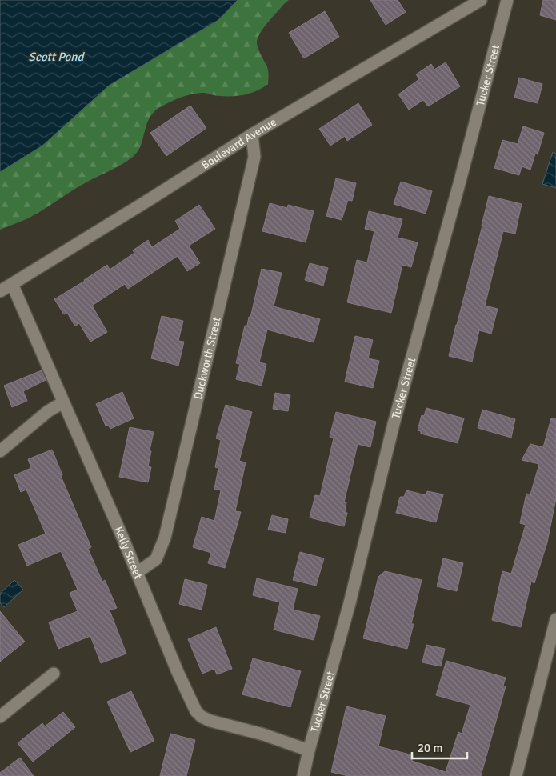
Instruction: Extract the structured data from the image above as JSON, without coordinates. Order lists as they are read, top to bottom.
{
  "streets": {
    "street": [
      "Tucker Street",
      "Boulevard Avenue",
      "Duckworth Street",
      "Kelly Street"
    ]
  },
  "crossings": [
    ["Tucker Street", "Kelly Street"],
    ["Boulevard Avenue", "Duckworth Street"],
    ["Boulevard Avenue", "Kelly Street"],
    ["Duckworth Street", "Kelly Street"]
  ],
  "water": ["Scott Pond"],
  "scale_bar": "20 m"
}
